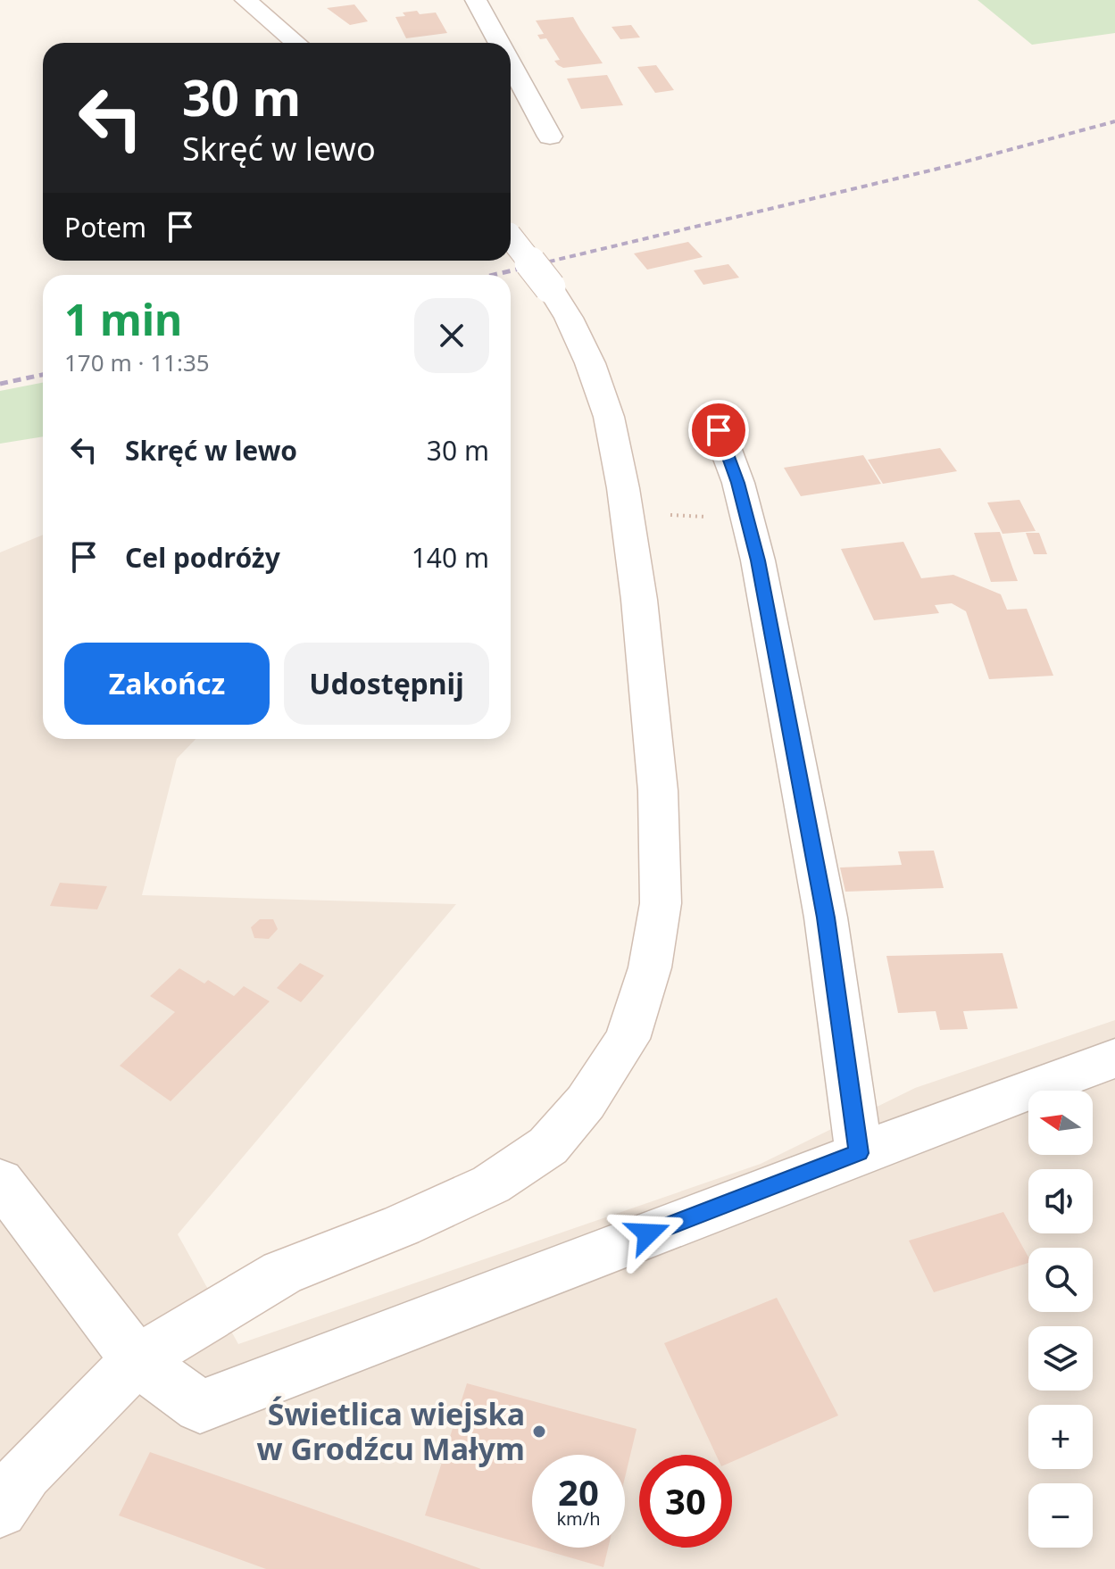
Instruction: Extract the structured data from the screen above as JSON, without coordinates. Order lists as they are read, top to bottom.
{
  "places": ["Świetlica wiejska w Grodźcu Małym"],
  "north": "left",
  "page": {
    "turn": ["30 m", "Skręć w lewo"],
    "then": "Potem",
    "heading": ["1 min", "170 m · 11:35"],
    "list": [
      {
        "name": "Skręć w lewo",
        "value": "30 m"
      },
      {
        "name": "Cel podróży",
        "value": "140 m"
      }
    ],
    "buttons": ["Zakończ", "Udostępnij"],
    "map_buttons": ["+", "−"],
    "speed": "20 km/h",
    "limit": "30"
  }
}
